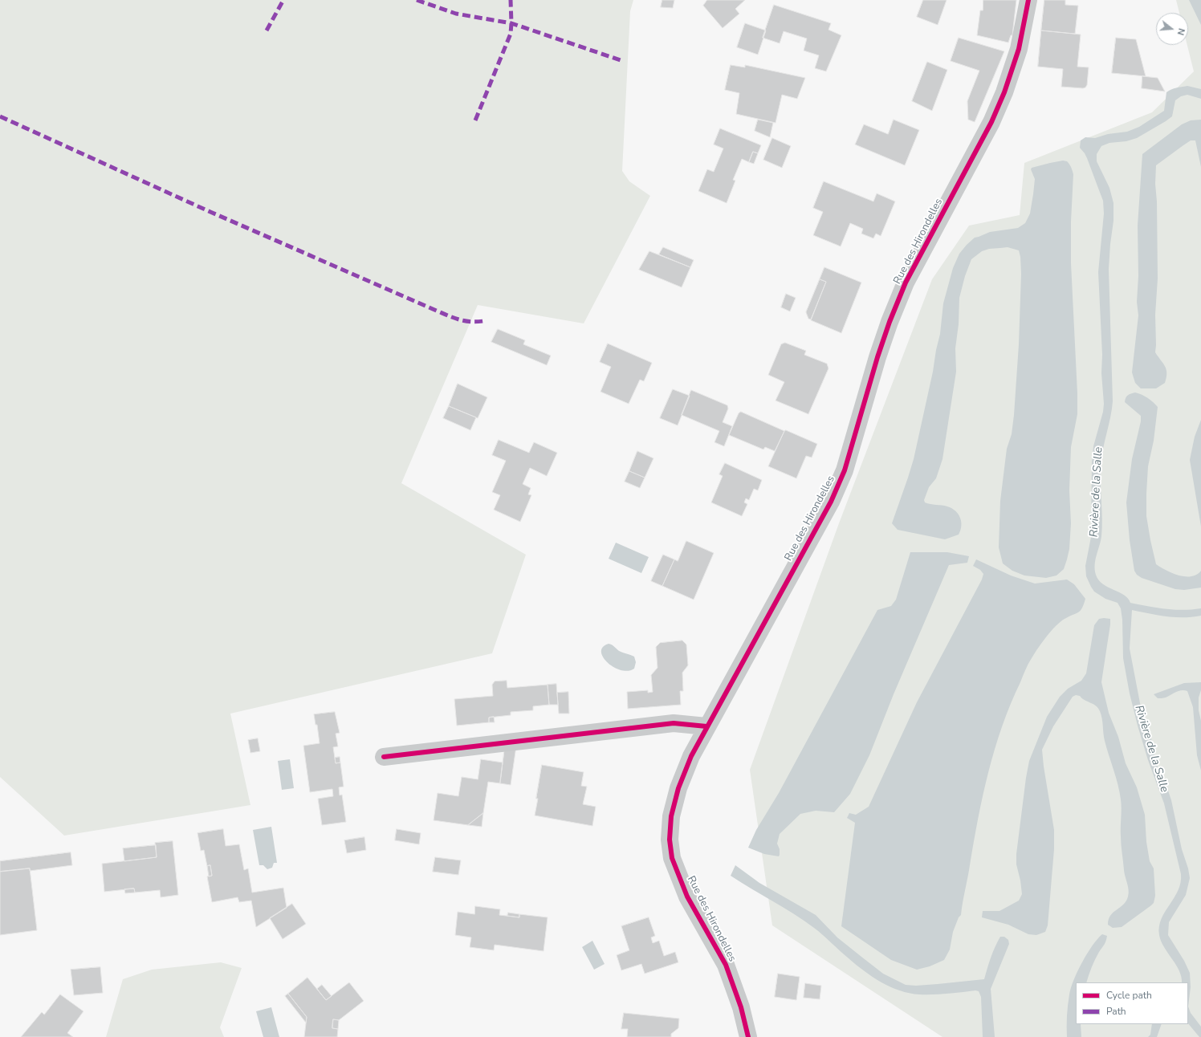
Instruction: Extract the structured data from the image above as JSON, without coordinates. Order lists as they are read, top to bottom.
{
  "streets": {
    "street": ["Rue des Hirondelles"]
  },
  "water": ["Rivière de la Salle"],
  "legend": ["Cycle path", "Path"],
  "north": "right"
}
